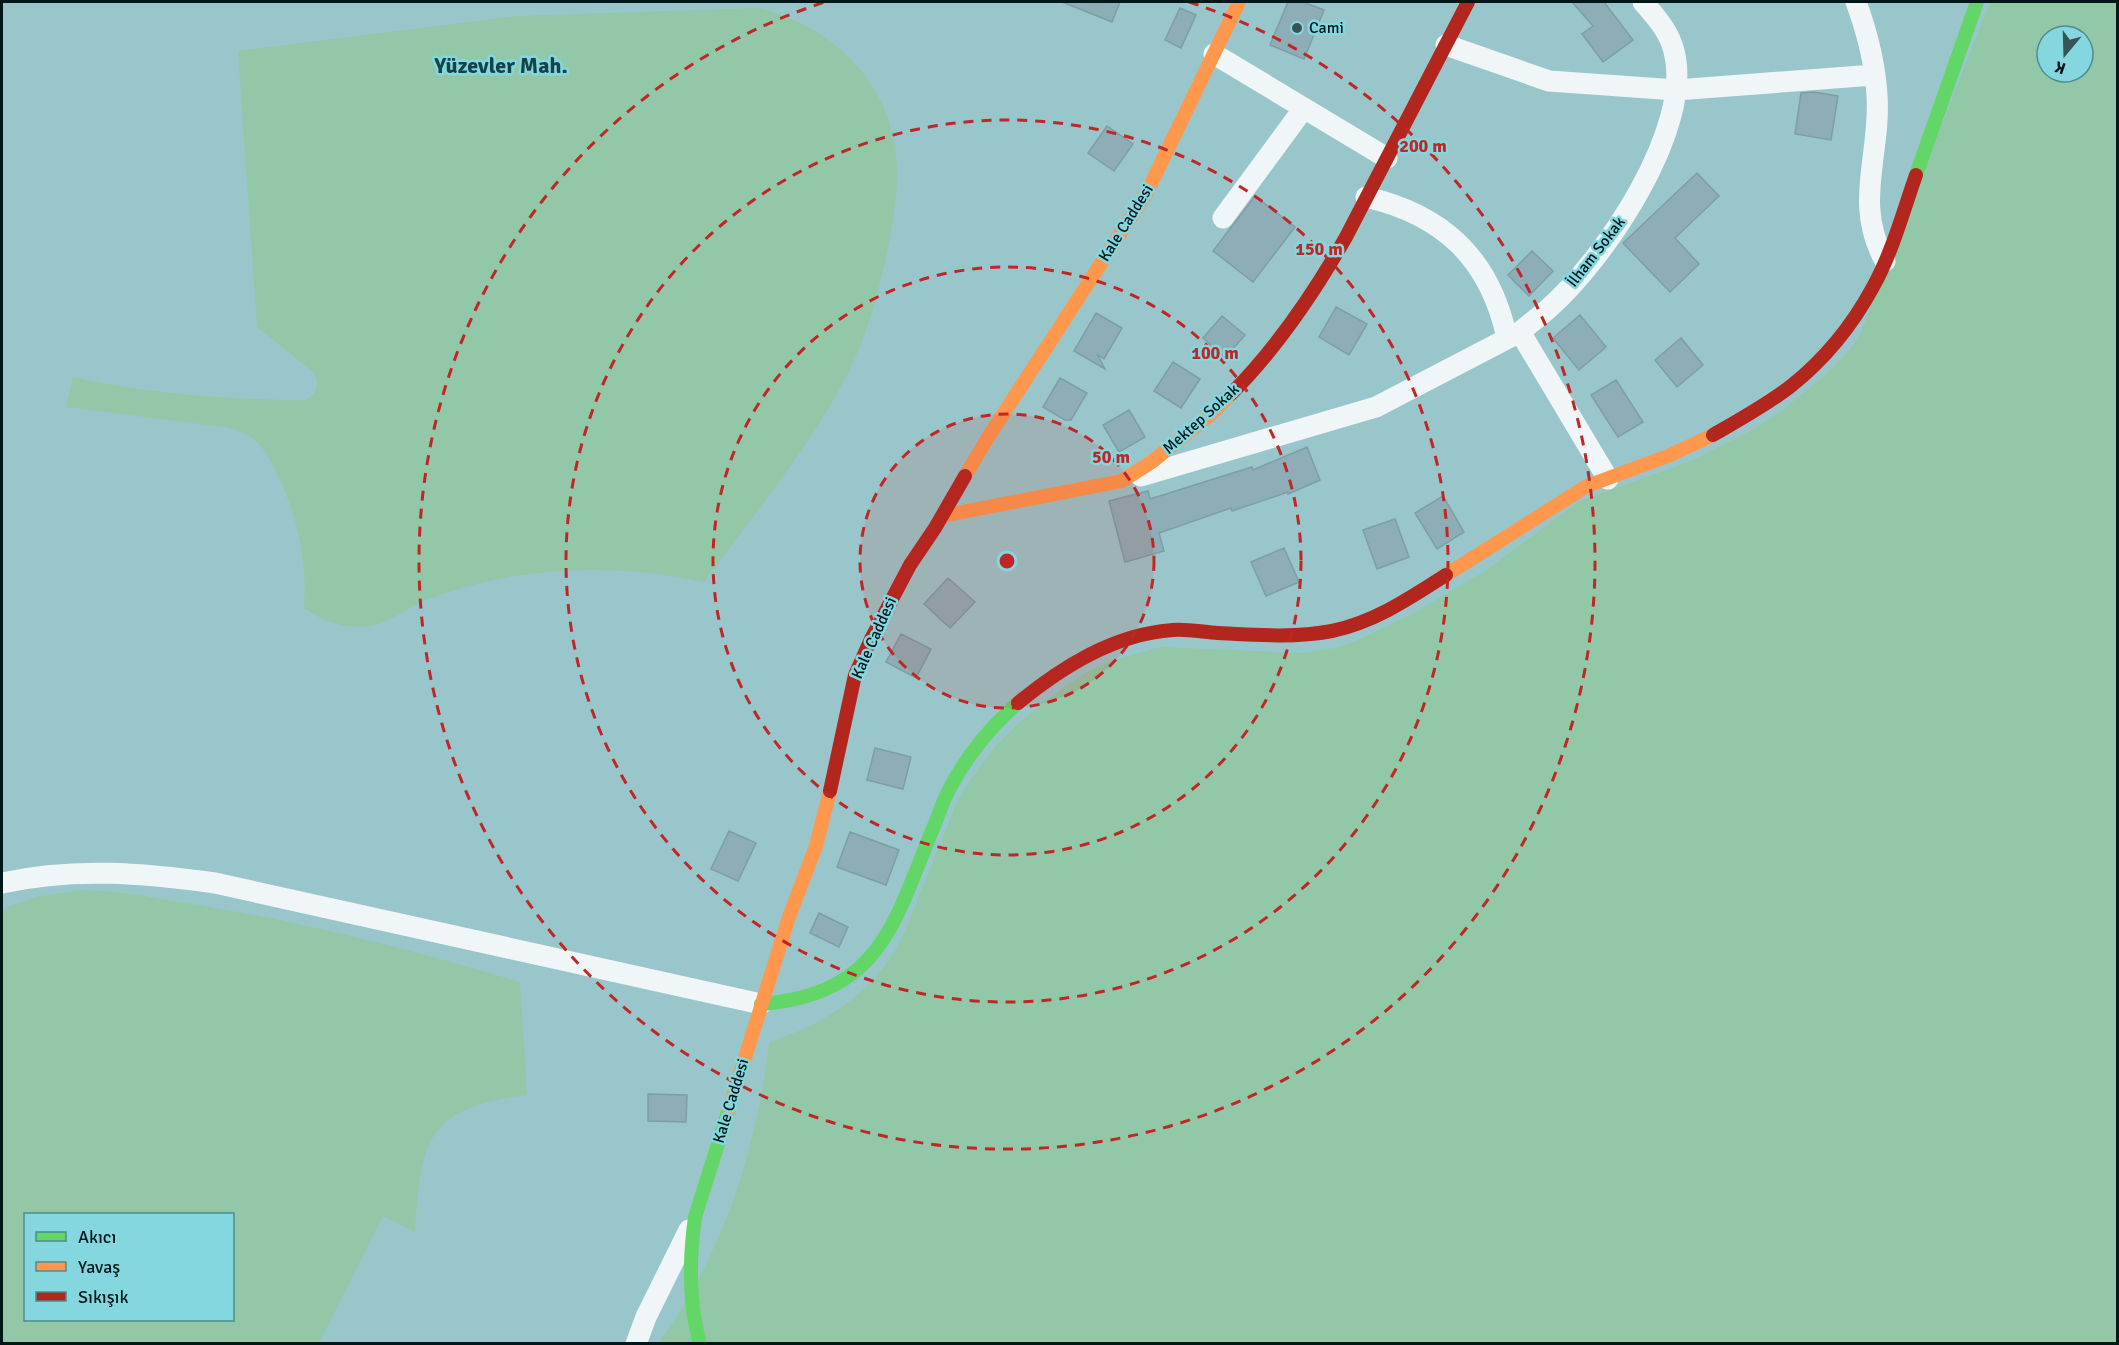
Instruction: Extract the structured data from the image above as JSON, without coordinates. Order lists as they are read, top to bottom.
{
  "streets": {
    "street": ["Kale Caddesi", "İlham Sokak", "Mektep Sokak"]
  },
  "crossings": [
    ["Kale Caddesi", "Mektep Sokak"],
    ["İlham Sokak", "Mektep Sokak"]
  ],
  "districts": ["Yüzevler Mah."],
  "places": ["Cami"],
  "legend": ["Akıcı", "Yavaş", "Sıkışık"],
  "north": "bottom",
  "rings": [
    "200 m",
    "150 m",
    "100 m",
    "50 m"
  ]
}
